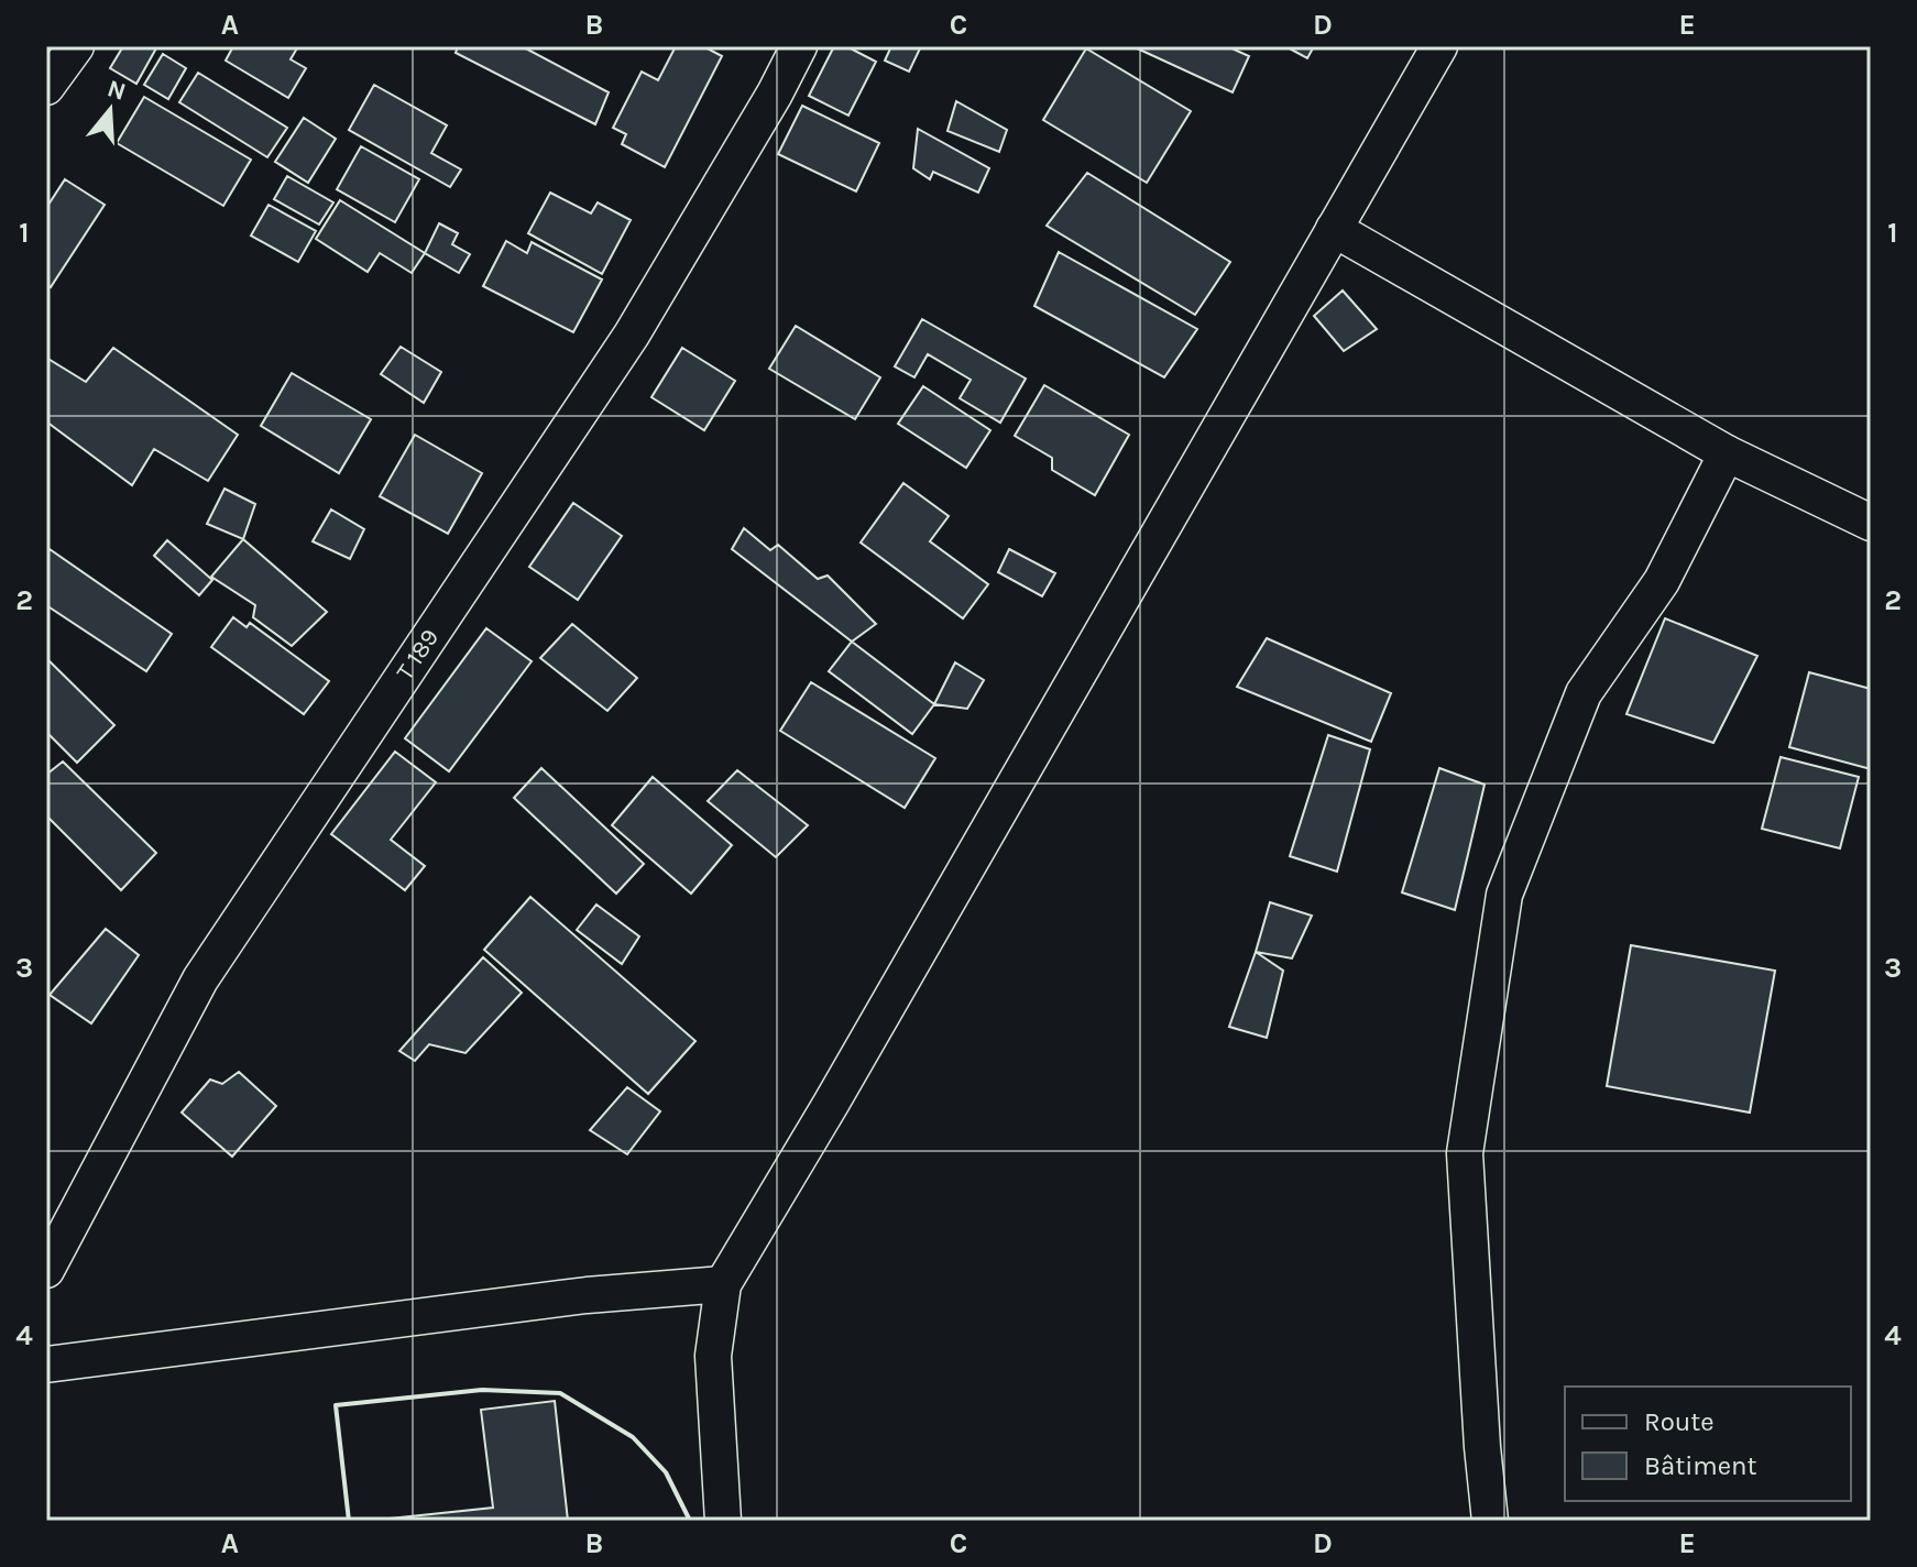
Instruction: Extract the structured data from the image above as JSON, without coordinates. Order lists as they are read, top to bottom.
{
  "streets": {
    "street": ["T 189"]
  },
  "legend": ["Route", "Bâtiment"],
  "north": "top",
  "grid": {
    "columns": [
      "A",
      "B",
      "C",
      "D",
      "E"
    ],
    "rows": [
      "1",
      "2",
      "3",
      "4"
    ]
  }
}
